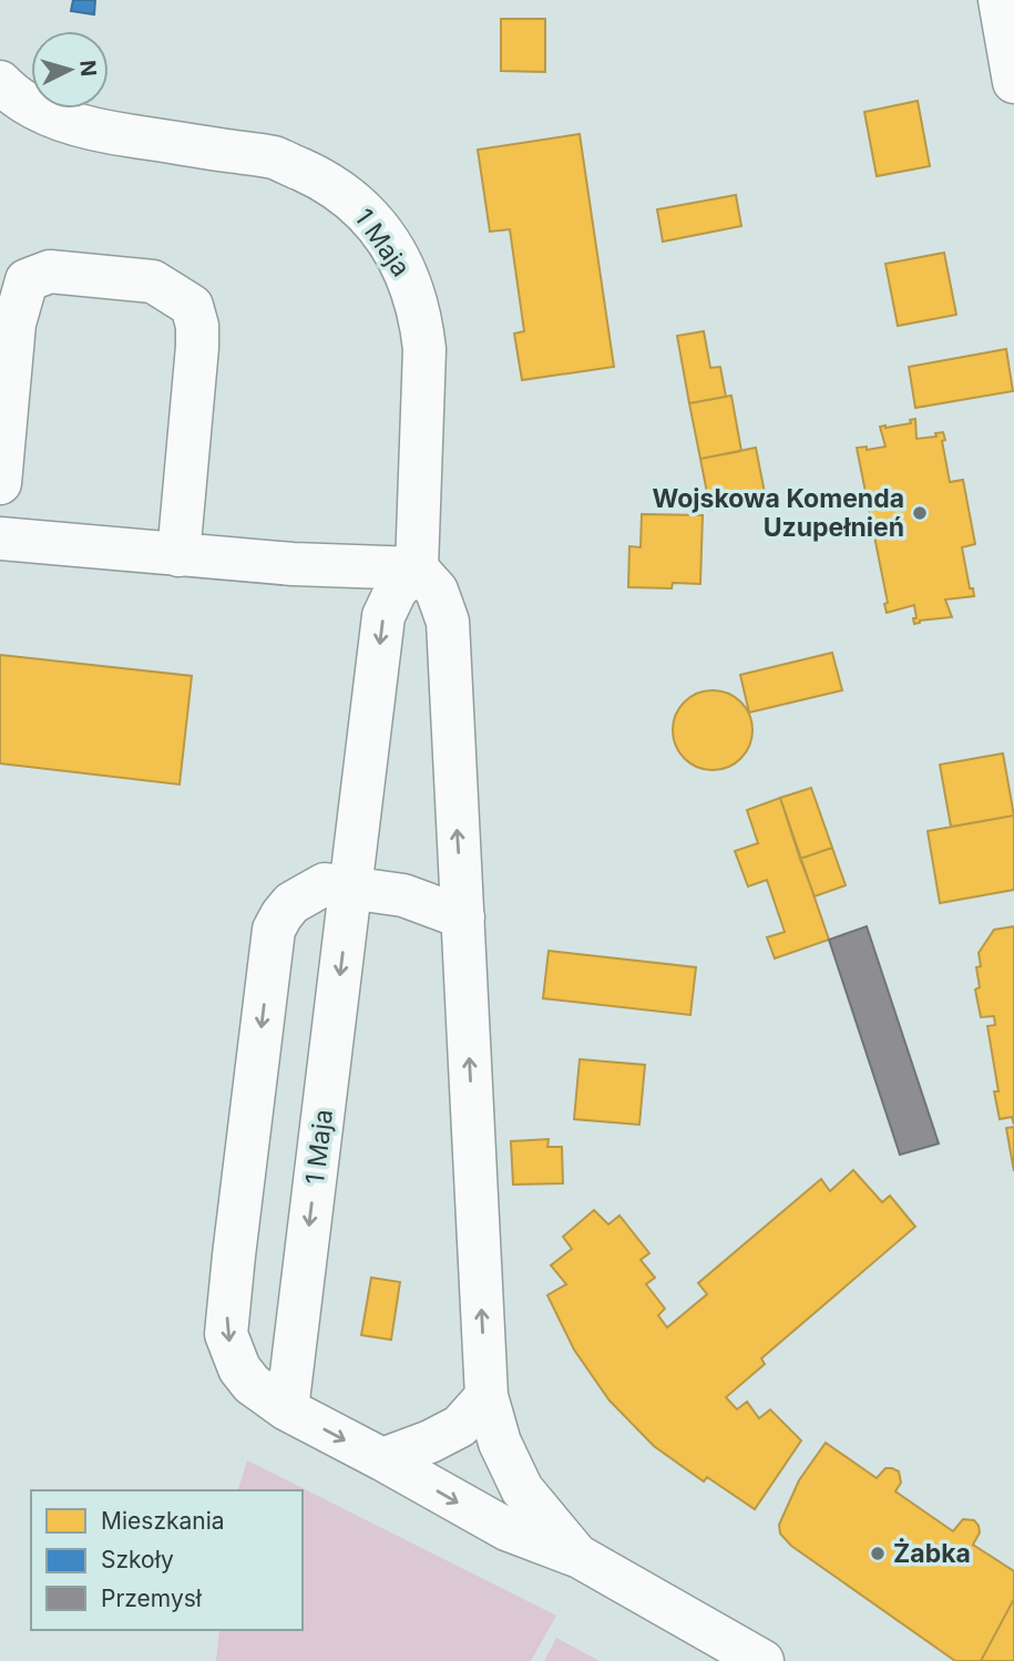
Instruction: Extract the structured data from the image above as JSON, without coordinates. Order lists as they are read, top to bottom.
{
  "streets": {
    "street": ["1 Maja"]
  },
  "places": ["Wojskowa Komenda Uzupełnień", "Żabka"],
  "legend": ["Mieszkania", "Szkoły", "Przemysł"],
  "north": "right"
}
